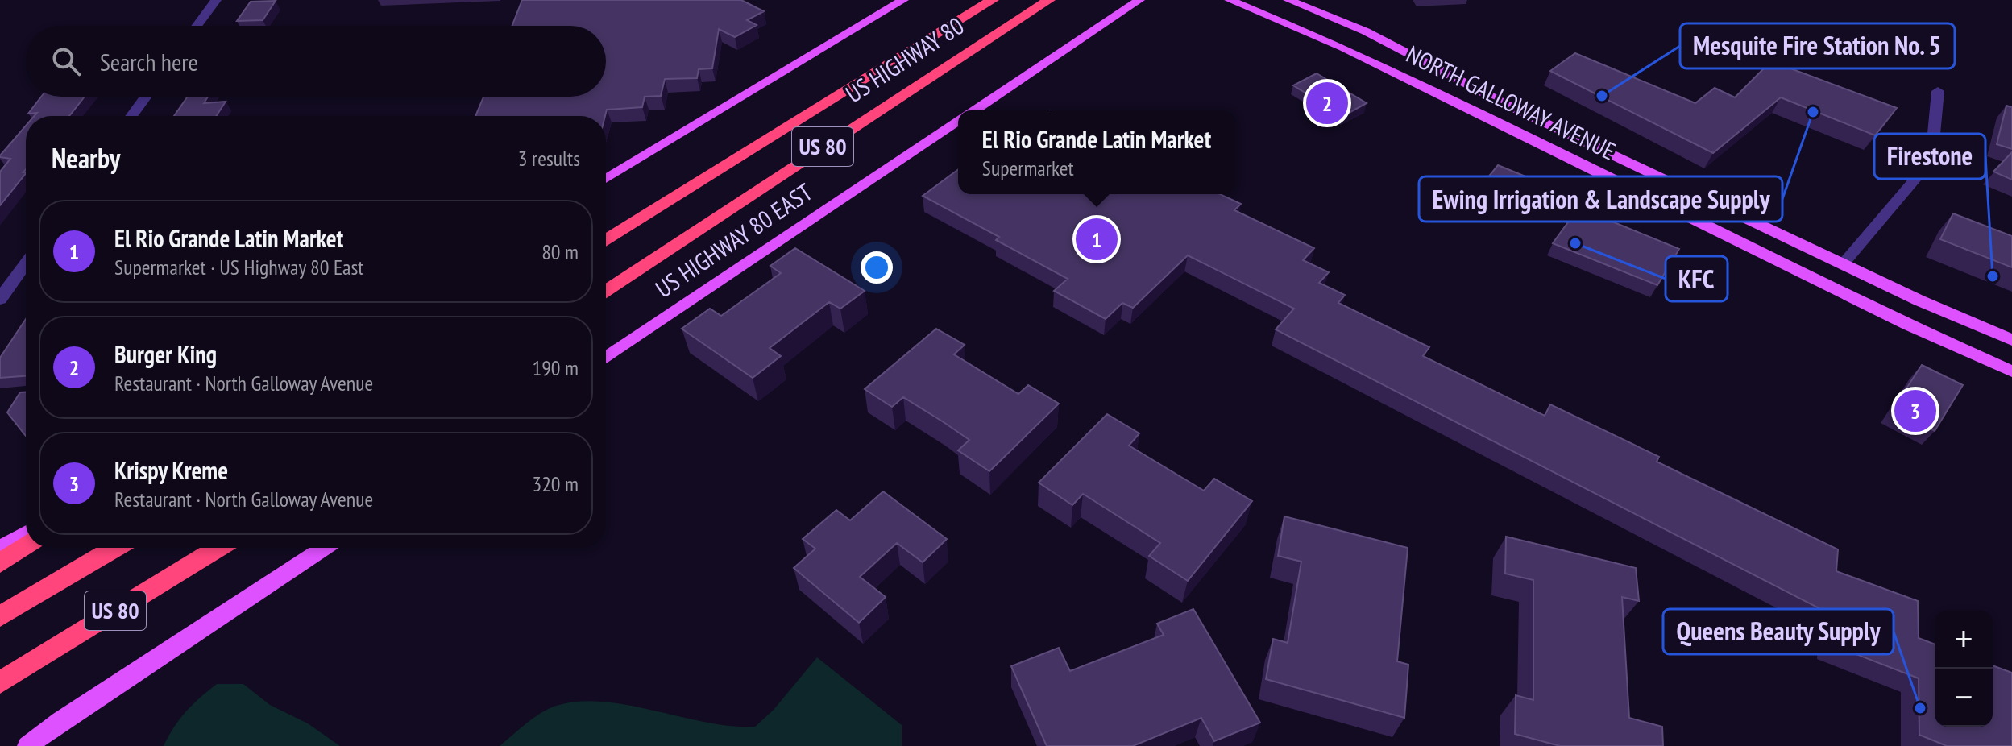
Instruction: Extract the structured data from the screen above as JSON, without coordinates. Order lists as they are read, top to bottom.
{
  "streets": {
    "highway": ["US HIGHWAY 80", "US 80"],
    "main road": ["NORTH GALLOWAY AVENUE", "US HIGHWAY 80 EAST"]
  },
  "places": [
    "Mesquite Fire Station No. 5",
    "Ewing Irrigation & Landscape Supply",
    "KFC",
    "Firestone",
    "Queens Beauty Supply"
  ],
  "page": {
    "search": "Search here",
    "pins": ["2", "1", "3"],
    "popup": ["El Rio Grande Latin Market", "Supermarket"],
    "heading": ["Nearby", "3 results"],
    "list": [
      {
        "mark": "1",
        "name": "El Rio Grande Latin Market",
        "note": "Supermarket · US Highway 80 East",
        "value": "80 m"
      },
      {
        "mark": "2",
        "name": "Burger King",
        "note": "Restaurant · North Galloway Avenue",
        "value": "190 m"
      },
      {
        "mark": "3",
        "name": "Krispy Kreme",
        "note": "Restaurant · North Galloway Avenue",
        "value": "320 m"
      }
    ],
    "map_buttons": ["+", "−"]
  }
}
